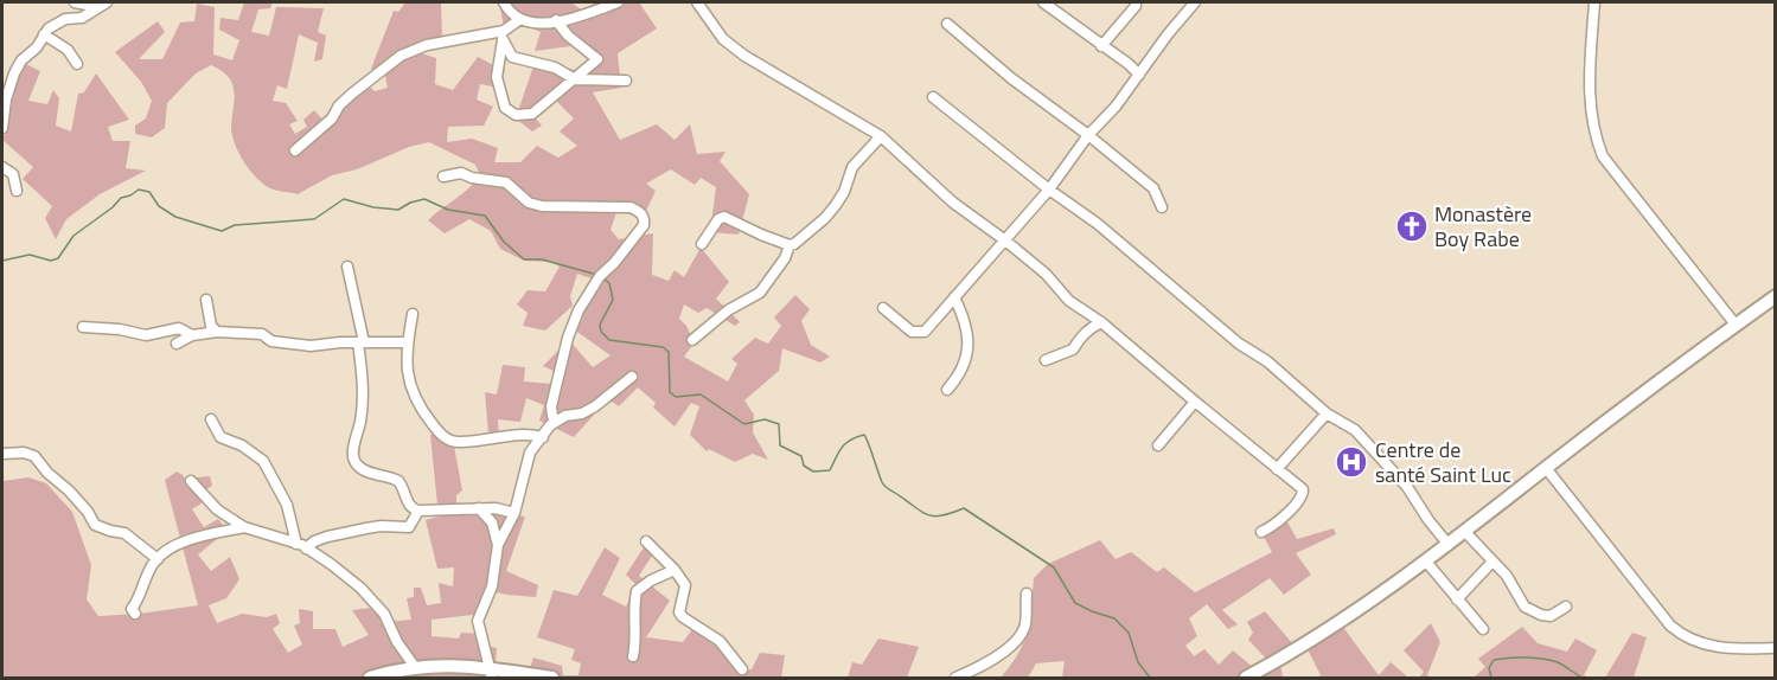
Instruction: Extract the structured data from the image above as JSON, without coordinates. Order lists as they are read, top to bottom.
{
  "places": {
    "church": ["Monastère Boy Rabe"],
    "hospital": ["Centre de santé Saint Luc"]
  }
}
